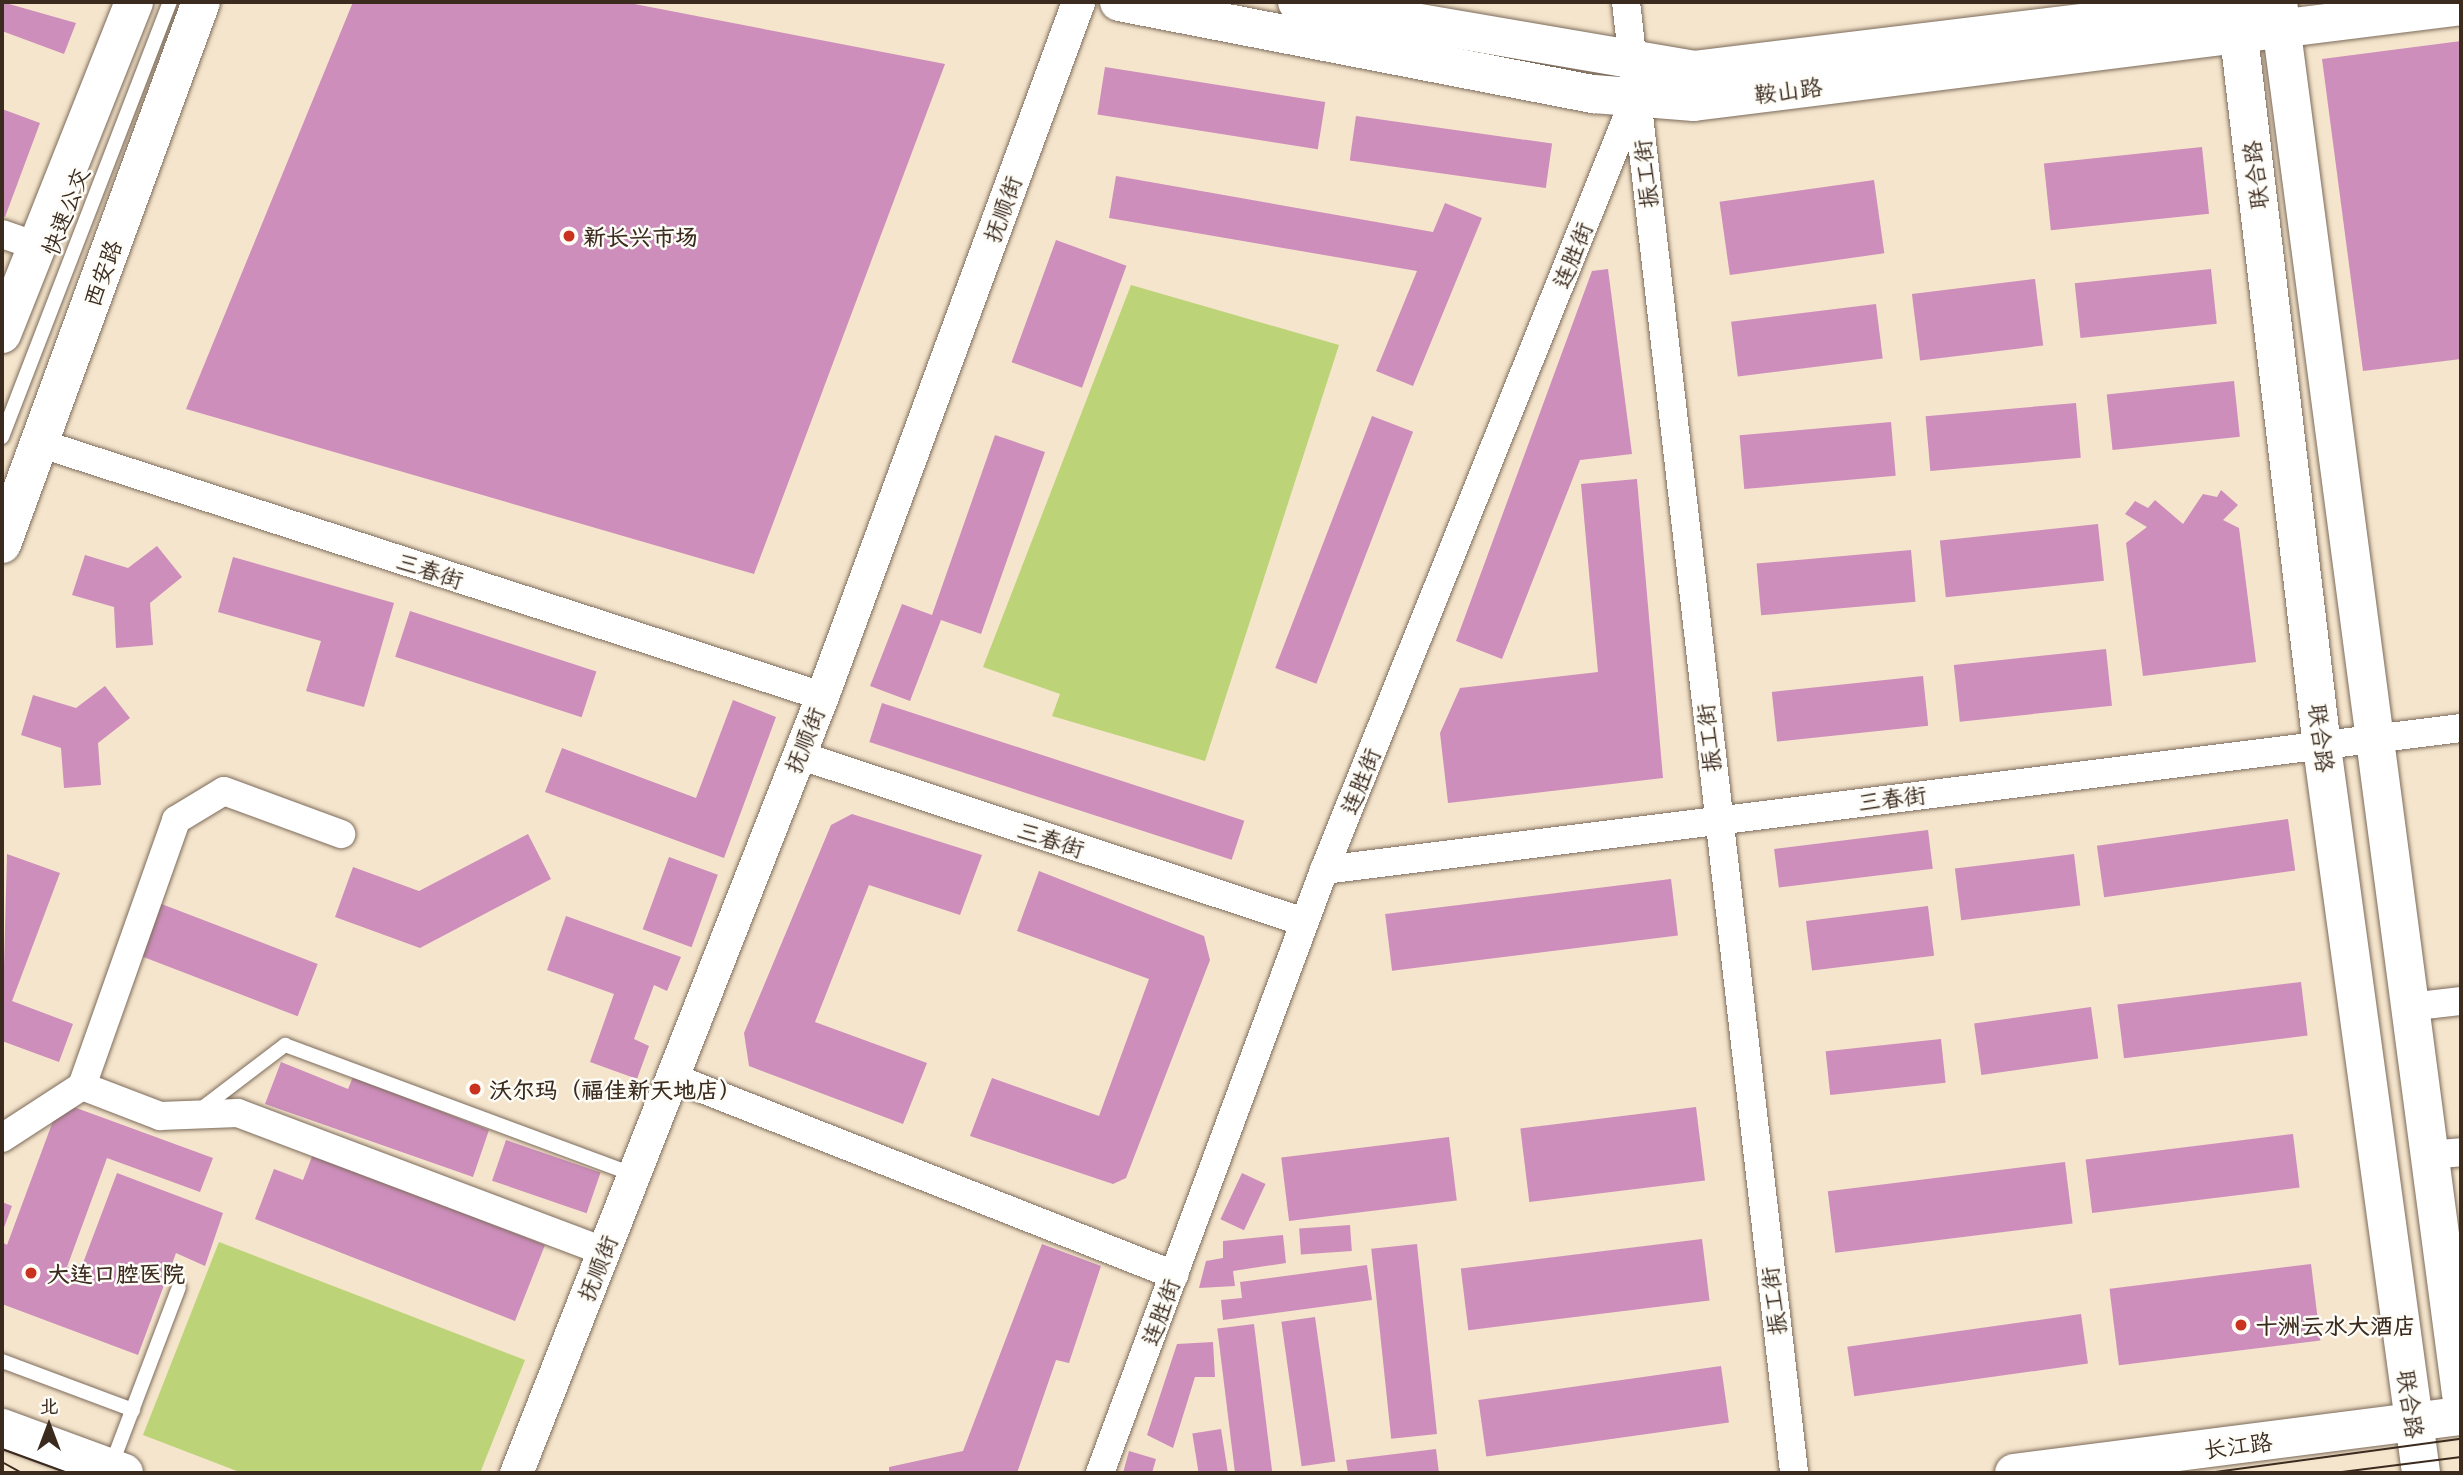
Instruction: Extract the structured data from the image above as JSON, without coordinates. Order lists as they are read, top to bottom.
{
  "streets": {
    "main road": [
      "鞍山路",
      "联合路",
      "西安路",
      "长江路"
    ],
    "street": [
      "振工街",
      "抚顺街",
      "连胜街",
      "三春街"
    ],
    "lane": ["快速公交"]
  },
  "crossings": [
    ["鞍山路", "振工街"],
    ["鞍山路", "联合路"],
    ["鞍山路", "连胜街"],
    ["振工街", "连胜街"],
    ["振工街", "三春街"],
    ["联合路", "三春街"],
    ["联合路", "长江路"],
    ["抚顺街", "三春街"],
    ["连胜街", "三春街"],
    ["西安路", "三春街"]
  ],
  "places": [
    "新长兴市场",
    "沃尔玛（福佳新天地店）",
    "大连口腔医院",
    "十洲云水大酒店"
  ],
  "north": "top"
}
